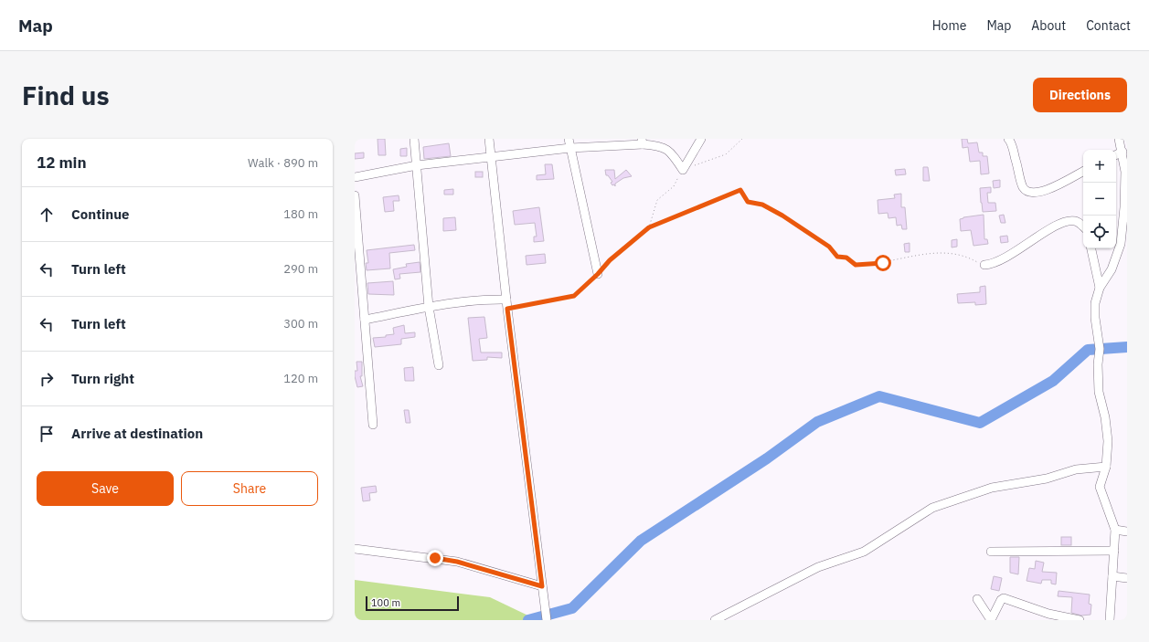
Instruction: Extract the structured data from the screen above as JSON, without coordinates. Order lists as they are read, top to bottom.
{
  "scale_bar": "100 m",
  "page": {
    "header": "Map",
    "nav": [
      "Home",
      "Map",
      "About",
      "Contact"
    ],
    "buttons": [
      "Directions",
      ["Save", "Share"]
    ],
    "title": "Find us",
    "heading": ["12 min", "Walk · 890 m"],
    "map_buttons": ["+", "−"],
    "list": [
      ["Continue", "180 m"],
      ["Turn left", "290 m"],
      ["Turn left", "300 m"],
      ["Turn right", "120 m"],
      "Arrive at destination"
    ],
    "scale": "100 m"
  }
}
